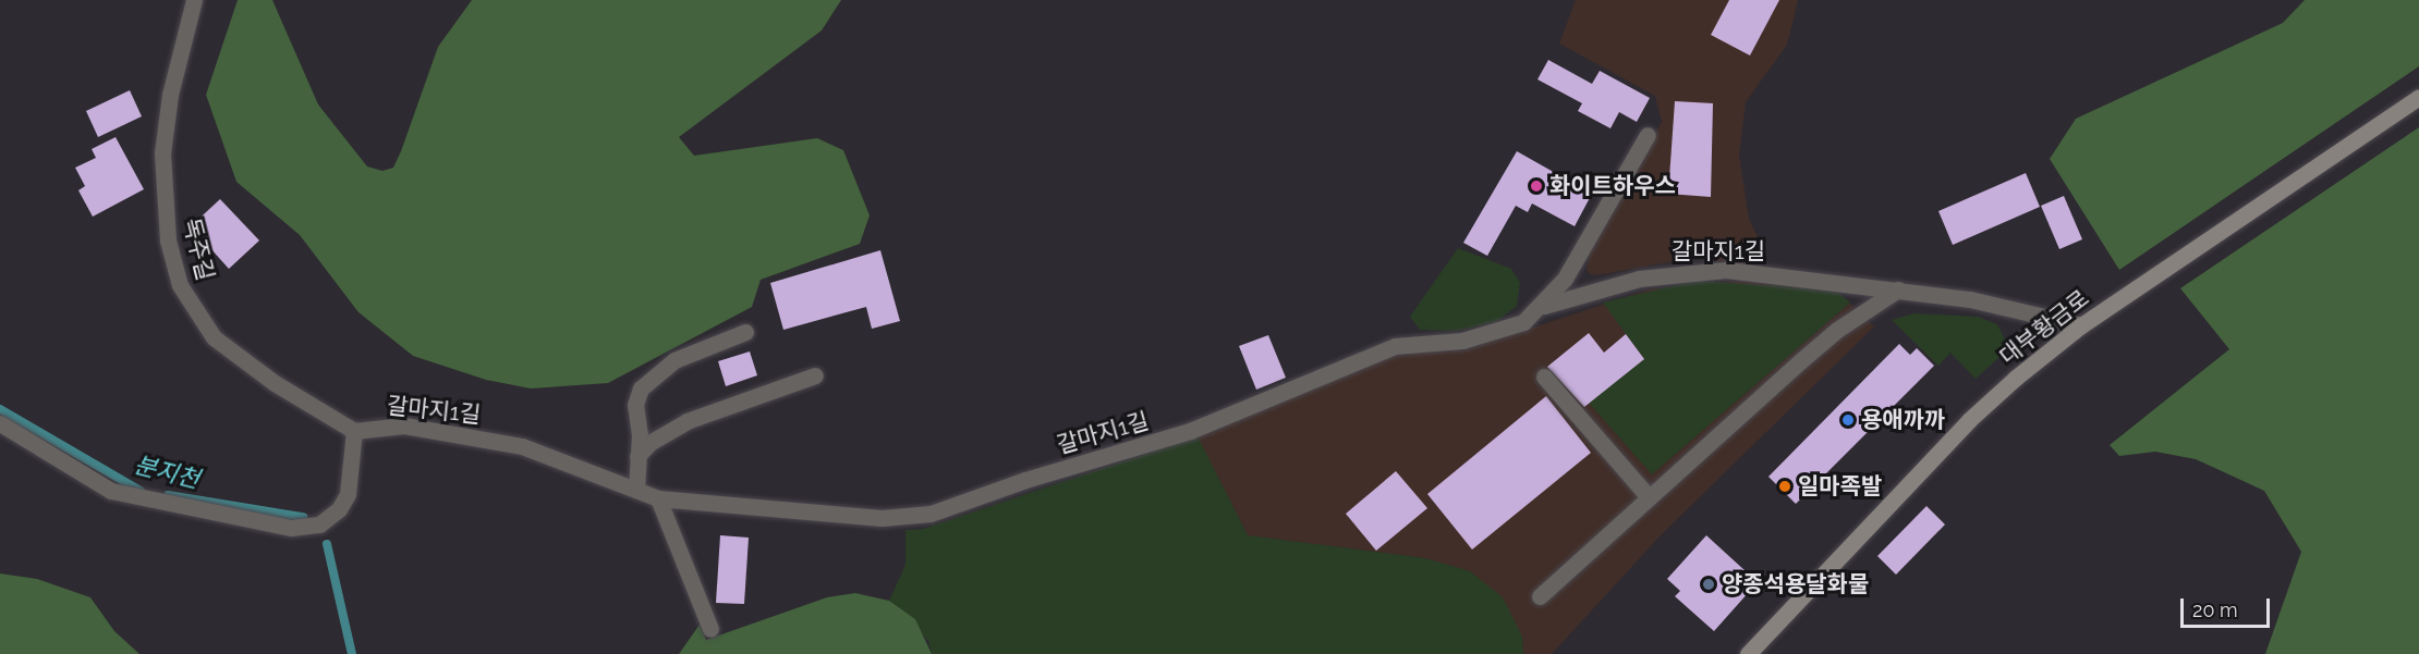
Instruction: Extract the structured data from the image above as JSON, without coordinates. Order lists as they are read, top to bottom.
{
  "streets": {
    "main road": ["대부황금로"],
    "lane": ["독주길", "갈마지1길"]
  },
  "crossings": [
    ["독주길", "갈마지1길"],
    ["갈마지1길", "대부황금로"]
  ],
  "water": ["분지천"],
  "places": [
    "화이트하우스",
    "용애까까",
    "일마족발",
    "양종석용달화물"
  ],
  "scale_bar": "20 m"
}
